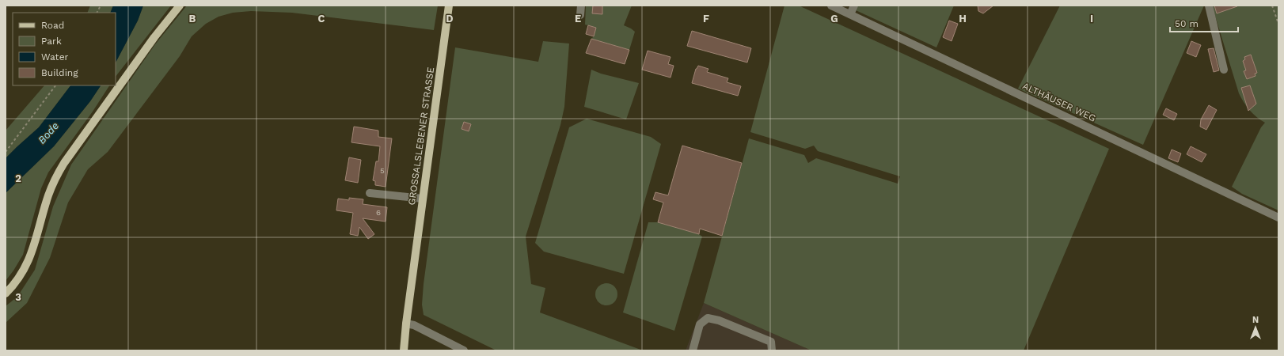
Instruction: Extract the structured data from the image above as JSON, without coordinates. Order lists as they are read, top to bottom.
{
  "streets": {
    "main road": ["GROSSALSLEBENER STRASSE"],
    "street": ["ALTHÄUSER WEG"]
  },
  "water": ["Bode"],
  "house_numbers": ["5", "6"],
  "legend": [
    "Road",
    "Park",
    "Water",
    "Building"
  ],
  "scale_bar": "50 m",
  "north": "top",
  "grid": {
    "columns": [
      "B",
      "C",
      "D",
      "E",
      "F",
      "G",
      "H",
      "I"
    ],
    "rows": ["2", "3"]
  }
}
